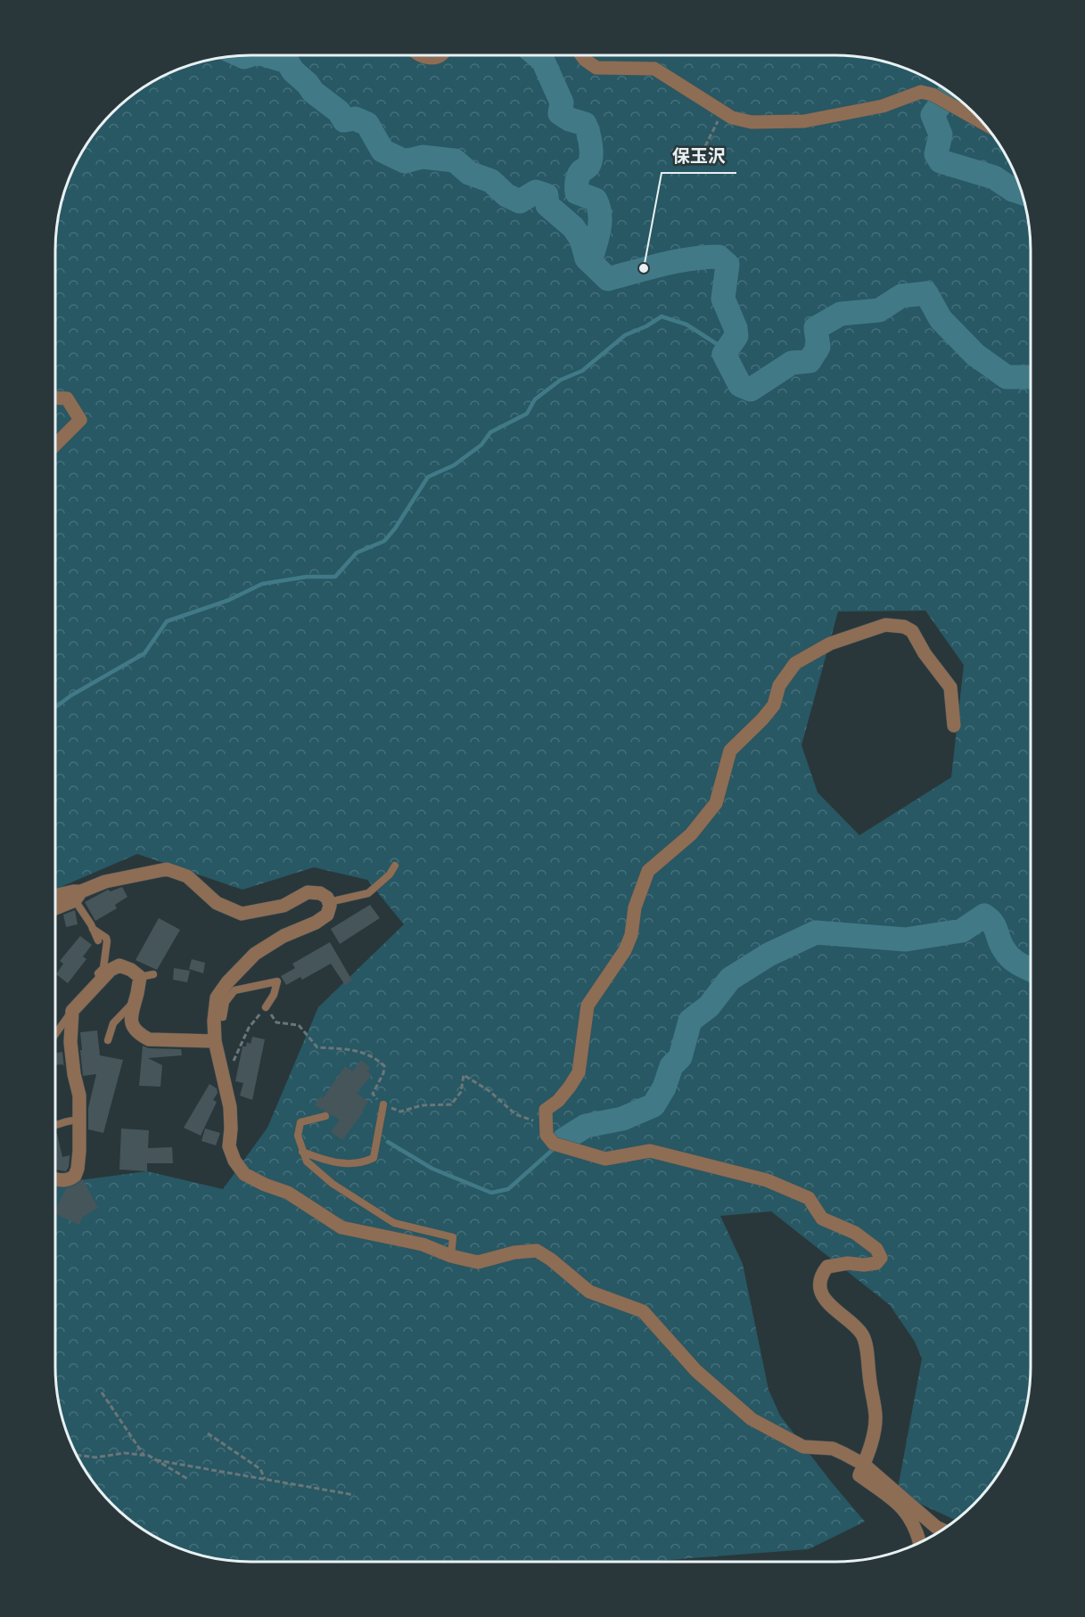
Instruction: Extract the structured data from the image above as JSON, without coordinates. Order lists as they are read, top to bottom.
{
  "places": ["保玉沢"]
}
